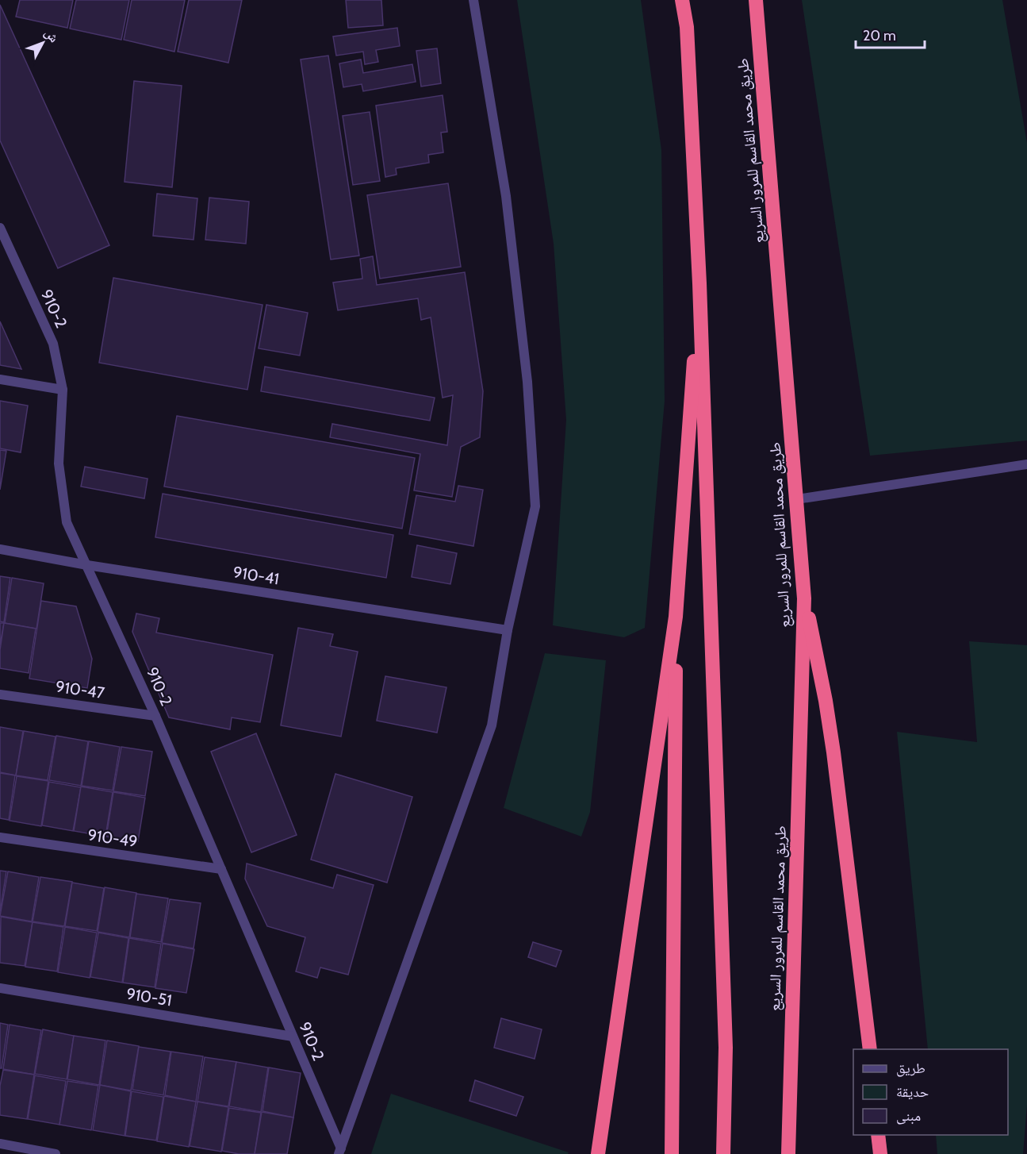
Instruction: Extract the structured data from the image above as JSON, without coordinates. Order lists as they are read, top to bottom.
{
  "streets": {
    "highway": ["طريق محمد القاسم للمرور السريع"],
    "street": [
      "910-2",
      "910-41",
      "910-47",
      "910-49",
      "910-51"
    ]
  },
  "crossings": [
    ["910-2", "910-41"],
    ["910-2", "910-47"],
    ["910-2", "910-49"],
    ["910-2", "910-51"]
  ],
  "legend": ["طريق", "حديقة", "مبنى"],
  "scale_bar": "20 m",
  "north": "top right"
}
